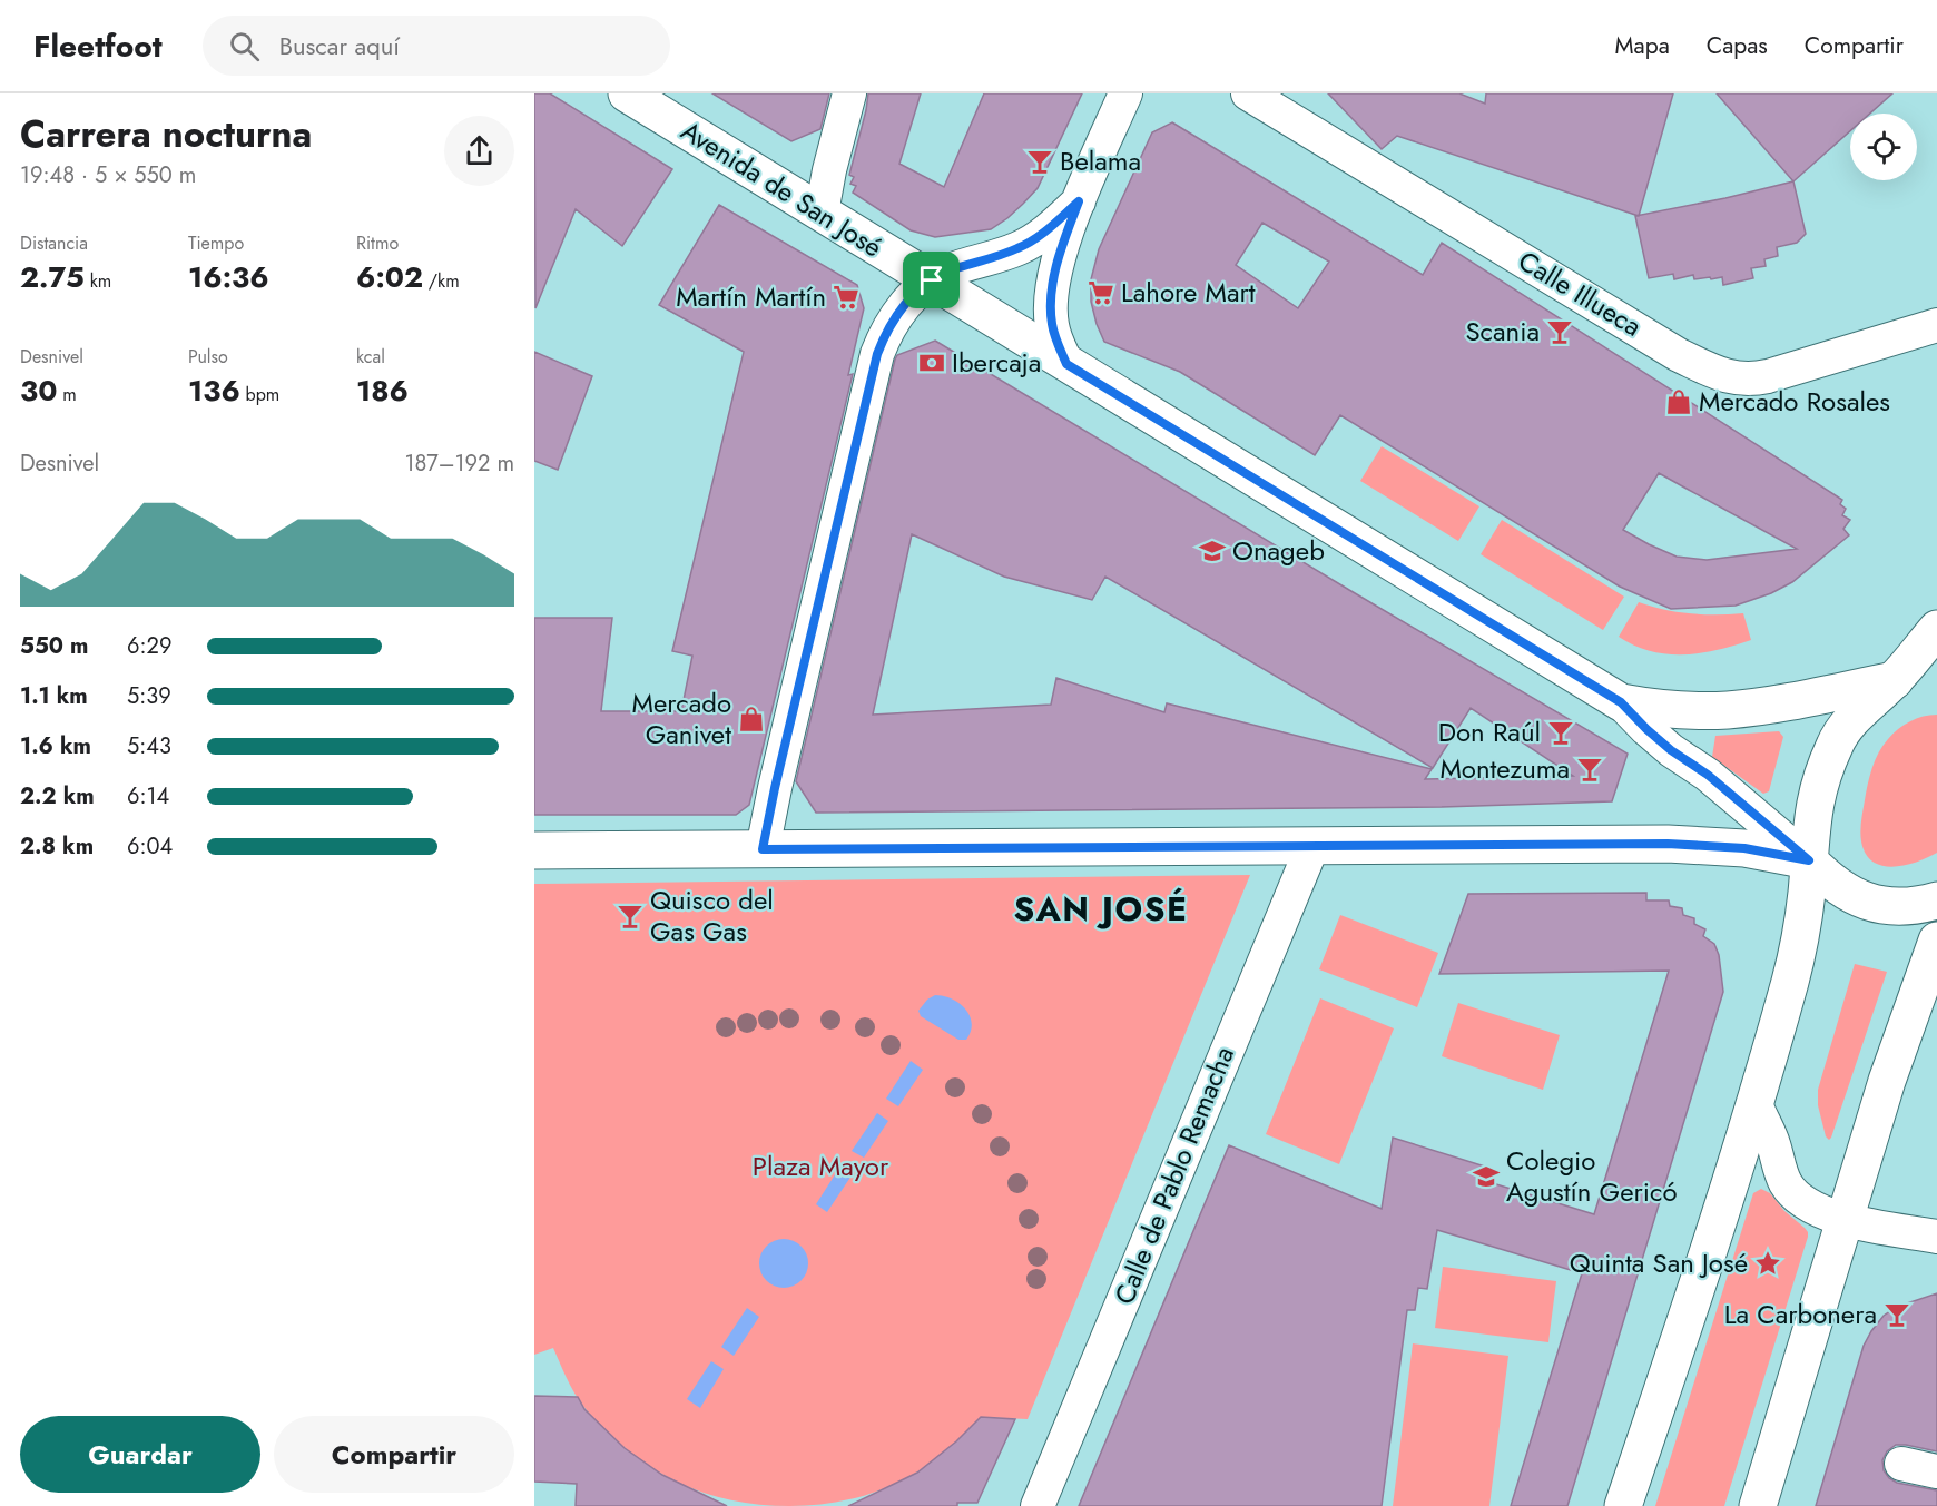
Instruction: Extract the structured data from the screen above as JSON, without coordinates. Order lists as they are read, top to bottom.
{
  "streets": {
    "main road": ["Avenida de San José"],
    "street": ["Calle Illueca", "Calle de Pablo Remacha"]
  },
  "districts": ["SAN JOSÉ"],
  "parks": ["Plaza Mayor"],
  "places": {
    "bar": [
      "Belama",
      "Scania",
      "Don Raúl",
      "Montezuma",
      "Quisco del Gas Gas",
      "La Carbonera"
    ],
    "supermarket": ["Lahore Mart", "Martín Martín"],
    "bank": ["Ibercaja"],
    "shop": ["Mercado Rosales", "Mercado Ganivet"],
    "school or university": ["Onageb", "Colegio Agustín Gericó"],
    "place": ["Quinta San José"]
  },
  "page": {
    "header": "Fleetfoot",
    "search": "Buscar aquí",
    "nav": ["Mapa", "Capas", "Compartir"],
    "heading": ["Carrera nocturna", "19:48 · 5 × 550 m"],
    "stats": [
      ["Distancia", "2.75 km"],
      ["Tiempo", "16:36"],
      ["Ritmo", "6:02 /km"],
      ["Desnivel", "30 m"],
      ["Pulso", "136 bpm"],
      ["kcal", "186"]
    ],
    "chart": ["Desnivel", "187–192 m"],
    "list": [
      {
        "name": "550 m",
        "note": "6:29"
      },
      {
        "name": "1.1 km",
        "note": "5:39"
      },
      {
        "name": "1.6 km",
        "note": "5:43"
      },
      {
        "name": "2.2 km",
        "note": "6:14"
      },
      {
        "name": "2.8 km",
        "note": "6:04"
      }
    ],
    "buttons": ["Guardar", "Compartir"]
  }
}
